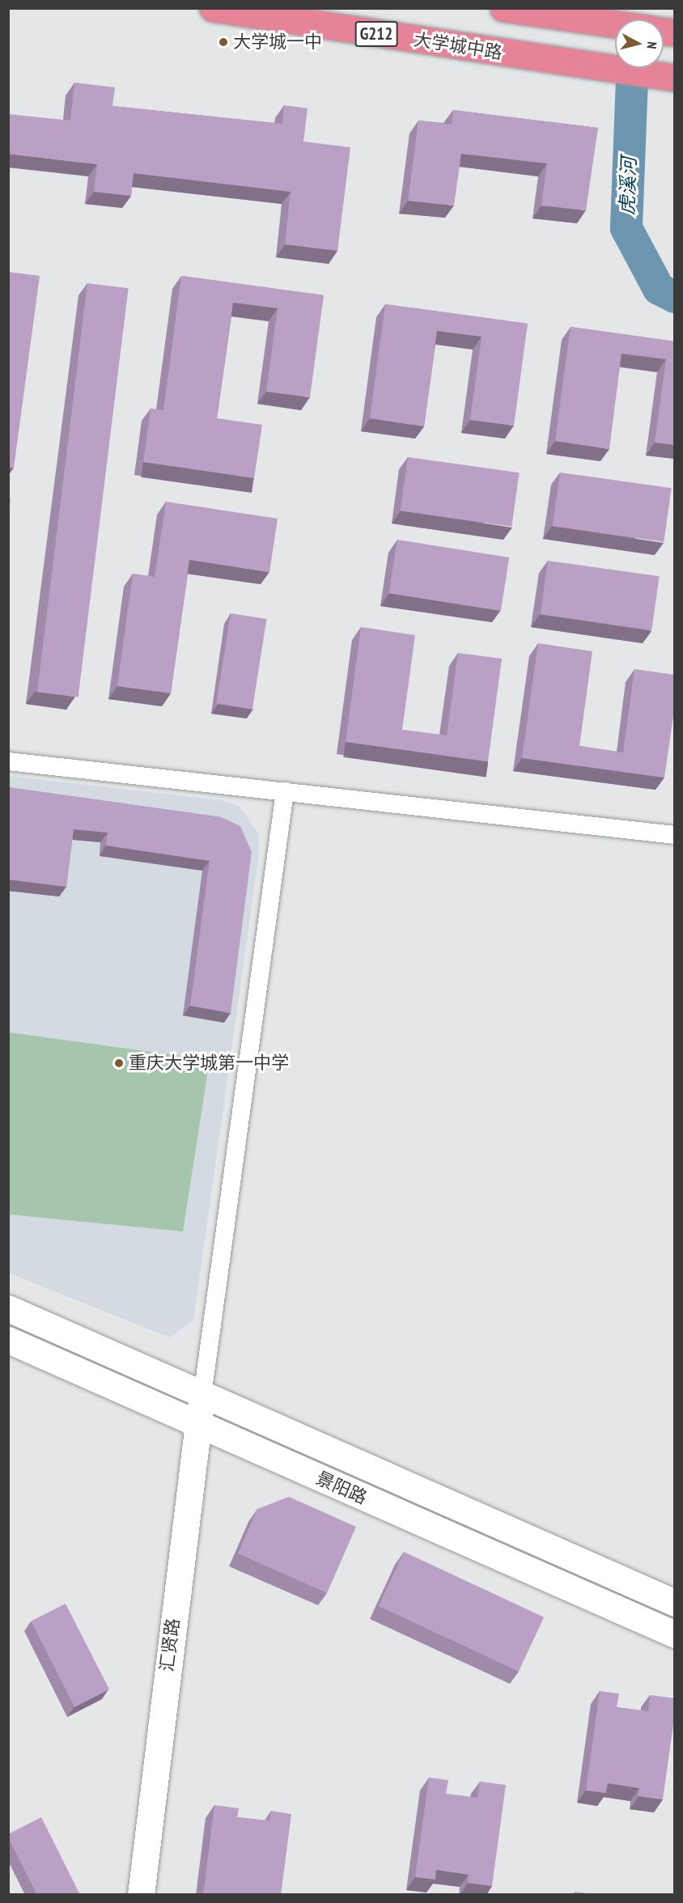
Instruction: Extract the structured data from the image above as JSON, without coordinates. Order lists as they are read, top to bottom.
{
  "streets": {
    "highway": ["G212", "大学城中路"],
    "main road": ["景阳路", "汇贤路"]
  },
  "crossings": [
    ["景阳路", "汇贤路"]
  ],
  "water": ["虎溪河"],
  "places": ["大学城一中", "重庆大学城第一中学"],
  "north": "right"
}
